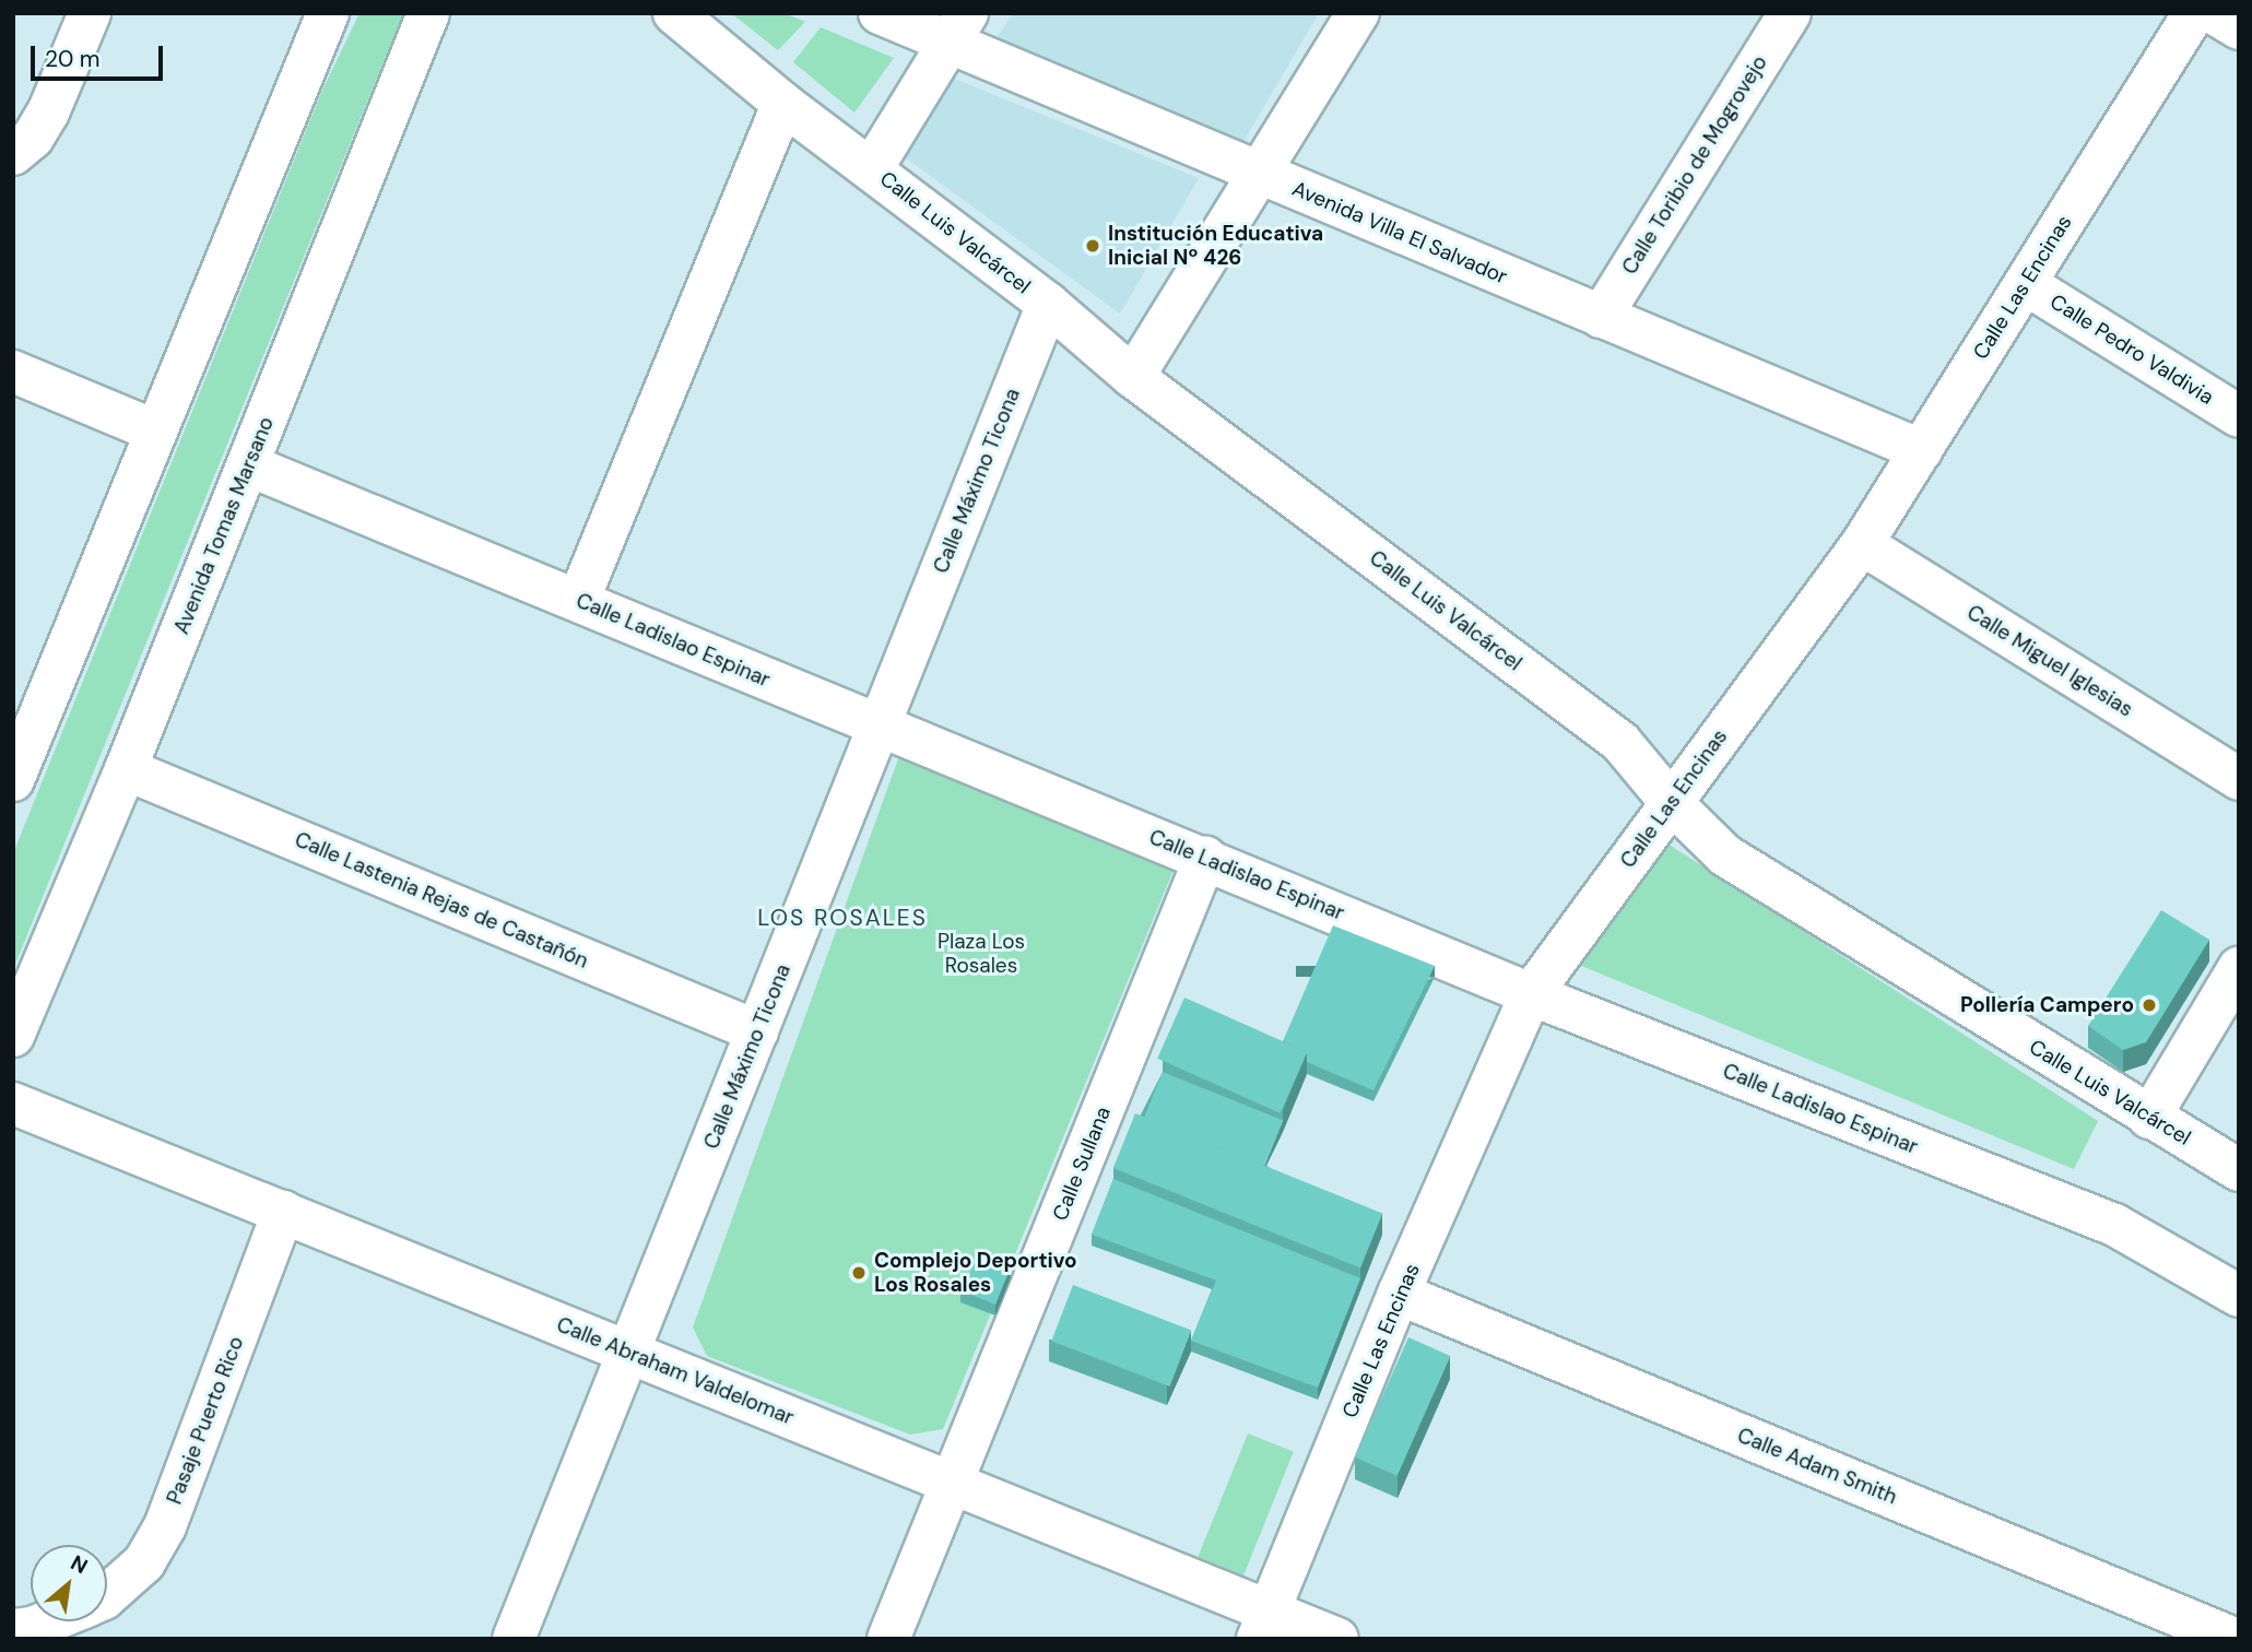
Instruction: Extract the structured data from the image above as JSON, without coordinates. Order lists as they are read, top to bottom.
{
  "streets": {
    "street": [
      "Calle Toribio de Mogrovejo",
      "Calle Luis Valcárcel",
      "Avenida Villa El Salvador",
      "Calle Las Encinas",
      "Calle Pedro Valdivia",
      "Calle Máximo Ticona",
      "Avenida Tomas Marsano",
      "Calle Ladislao Espinar",
      "Calle Miguel Iglesias",
      "Calle Lastenia Rejas de Castañón",
      "Calle Sullana",
      "Calle Abraham Valdelomar",
      "Pasaje Puerto Rico",
      "Calle Adam Smith"
    ]
  },
  "crossings": [
    ["Calle Toribio de Mogrovejo", "Avenida Villa El Salvador"],
    ["Calle Luis Valcárcel", "Calle Las Encinas"],
    ["Calle Luis Valcárcel", "Calle Máximo Ticona"],
    ["Avenida Villa El Salvador", "Calle Las Encinas"],
    ["Calle Las Encinas", "Calle Pedro Valdivia"],
    ["Calle Las Encinas", "Calle Ladislao Espinar"],
    ["Calle Las Encinas", "Calle Miguel Iglesias"],
    ["Calle Las Encinas", "Calle Abraham Valdelomar"],
    ["Calle Las Encinas", "Calle Adam Smith"],
    ["Calle Máximo Ticona", "Calle Ladislao Espinar"],
    ["Calle Máximo Ticona", "Calle Lastenia Rejas de Castañón"],
    ["Calle Máximo Ticona", "Calle Abraham Valdelomar"],
    ["Avenida Tomas Marsano", "Calle Ladislao Espinar"],
    ["Avenida Tomas Marsano", "Calle Lastenia Rejas de Castañón"],
    ["Calle Ladislao Espinar", "Calle Sullana"],
    ["Calle Sullana", "Calle Abraham Valdelomar"],
    ["Calle Abraham Valdelomar", "Pasaje Puerto Rico"]
  ],
  "districts": ["LOS ROSALES"],
  "parks": ["Plaza Los Rosales"],
  "places": ["Institución Educativa Inicial Nº 426", "Pollería Campero", "Complejo Deportivo Los Rosales"],
  "scale_bar": "20 m",
  "north": "top right"
}
